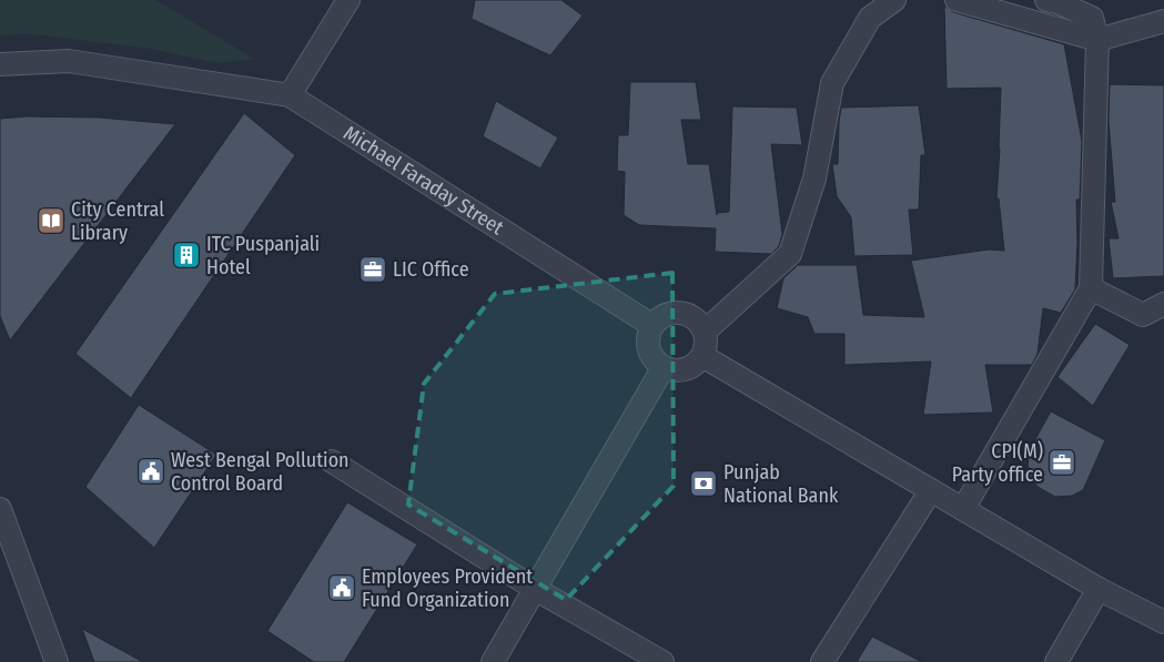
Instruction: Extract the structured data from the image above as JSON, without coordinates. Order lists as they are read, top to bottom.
{
  "streets": {
    "street": ["Michael Faraday Street"]
  },
  "places": {
    "library": ["City Central Library"],
    "building": ["ITC Puspanjali Hotel"],
    "office": ["LIC Office", "CPI(M) Party office"],
    "public building": ["West Bengal Pollution Control Board", "Employees Provident Fund Organization"],
    "bank": ["Punjab National Bank"]
  }
}
